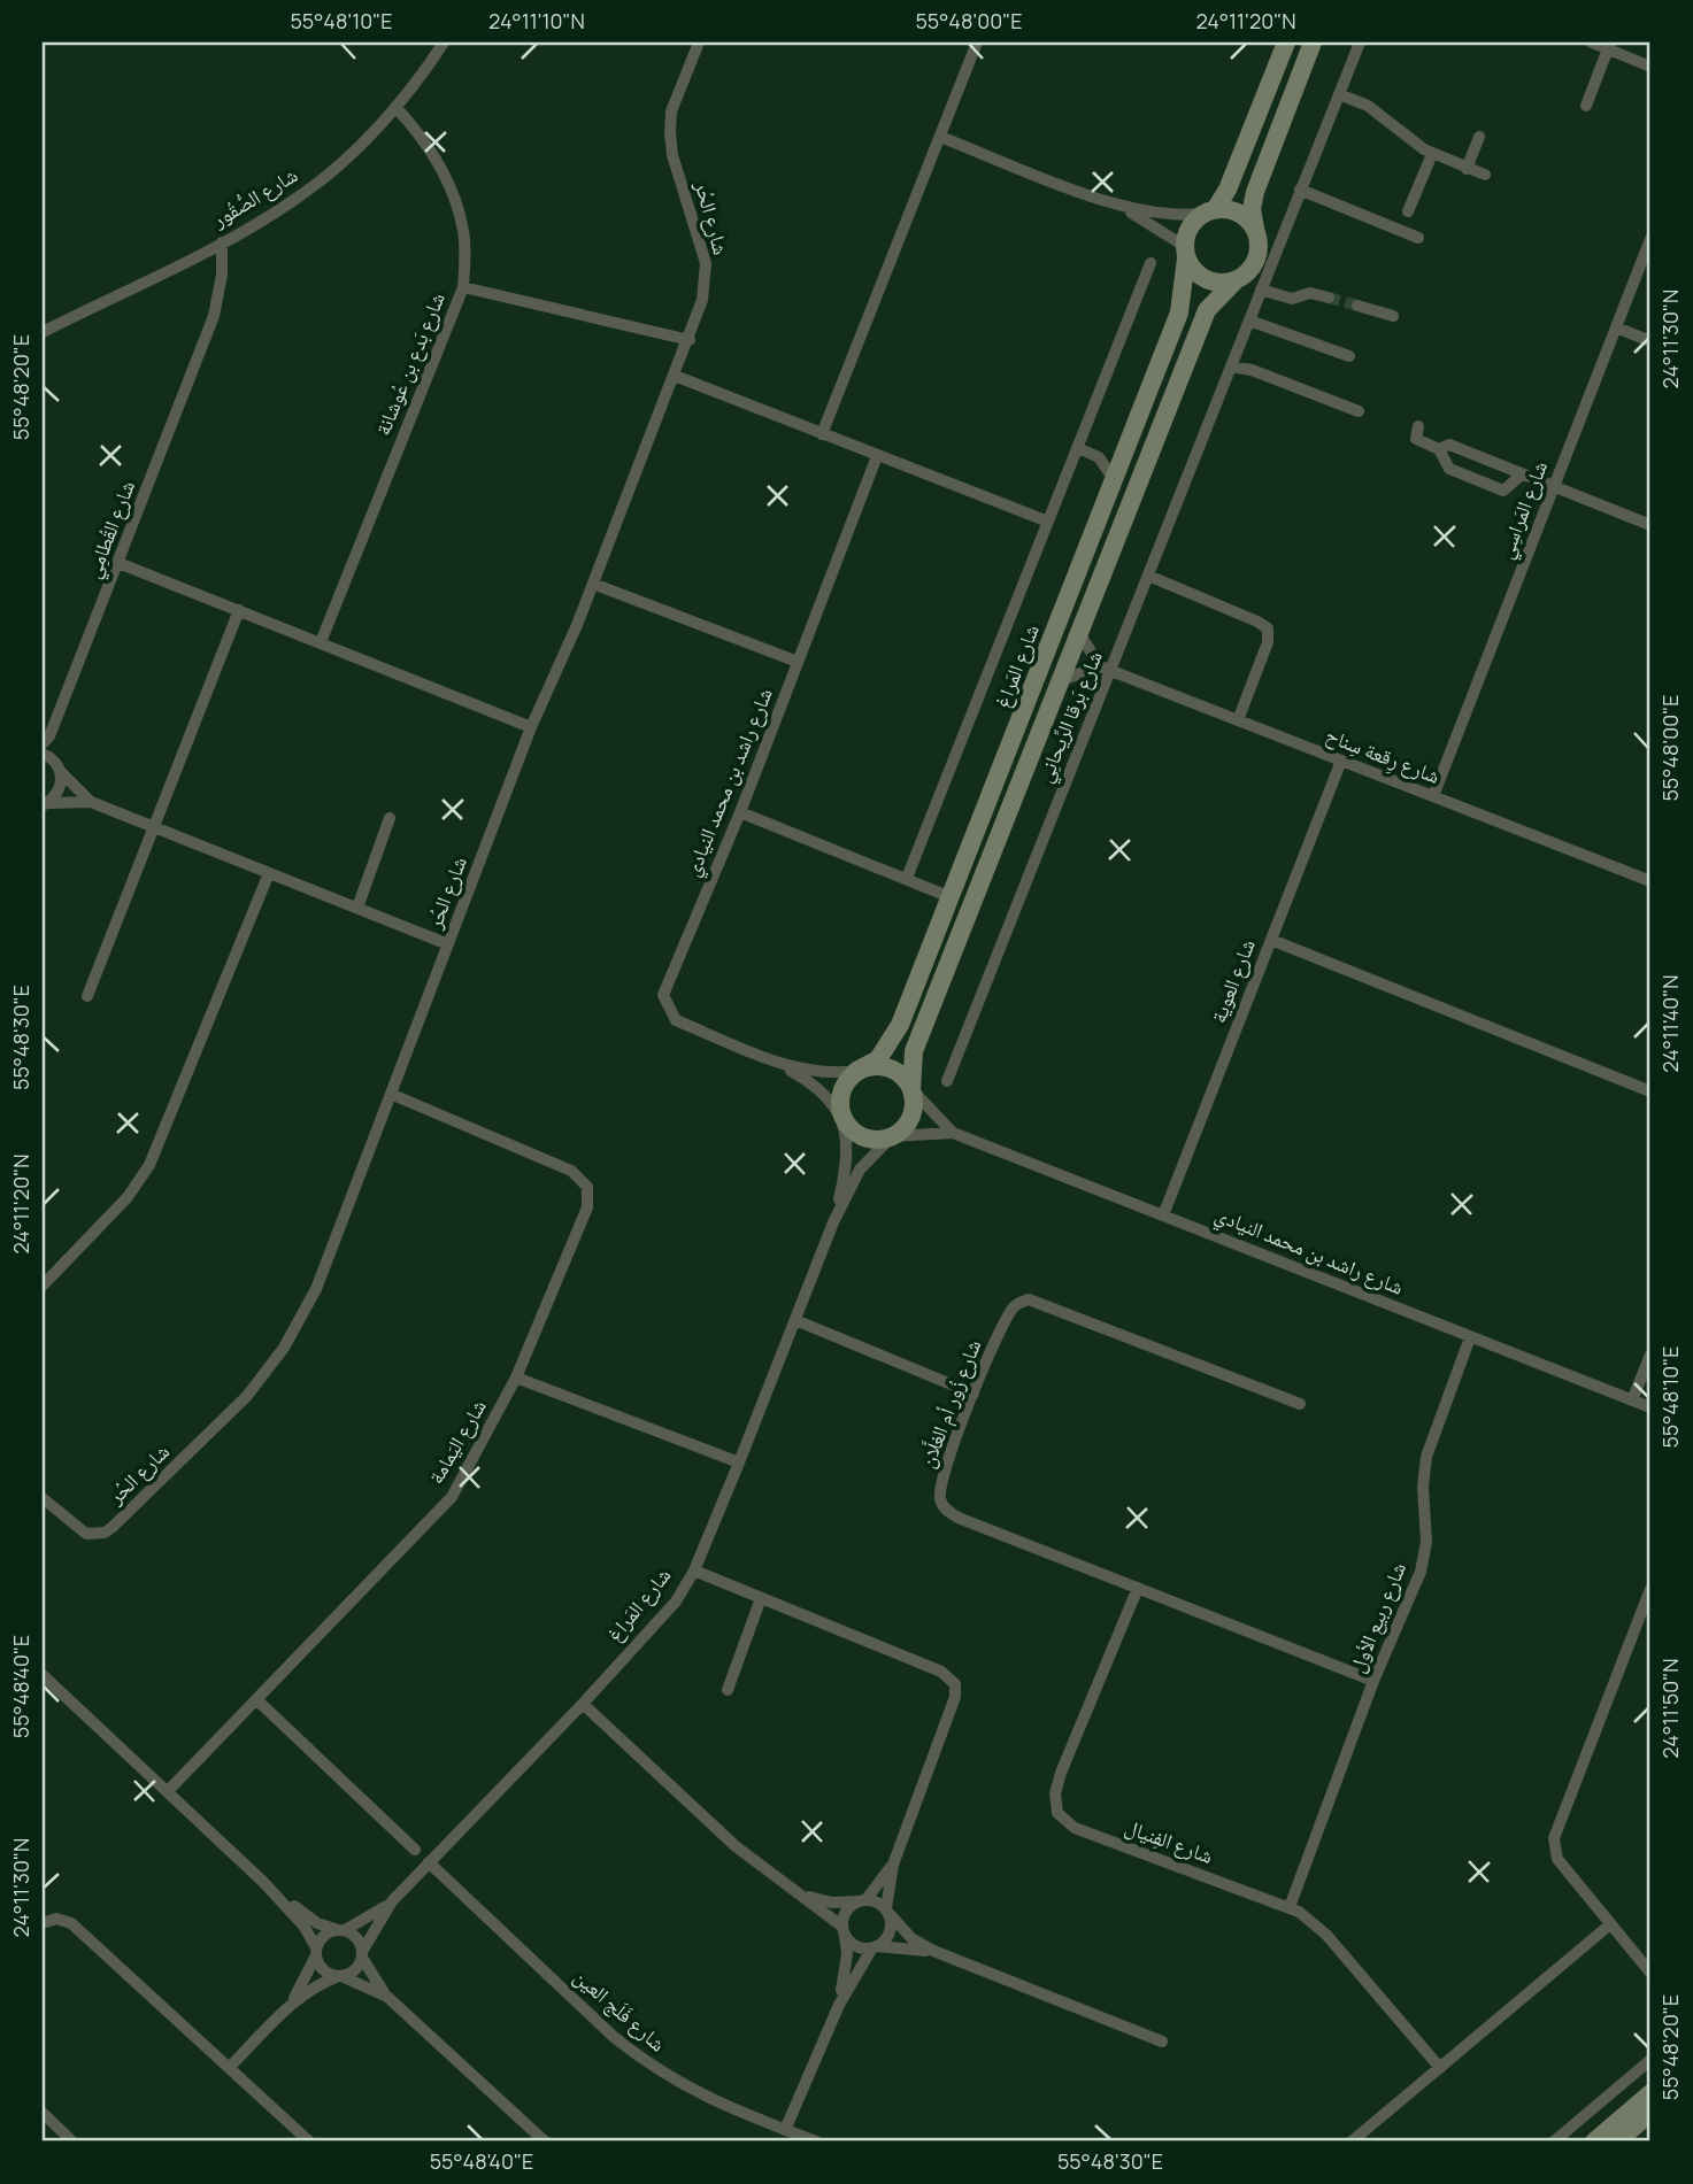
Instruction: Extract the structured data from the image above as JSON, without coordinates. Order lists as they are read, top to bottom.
{
  "streets": {
    "street": [
      "شارع الصُّقُور",
      "شارع الحُر",
      "شارع بَدع بن عُوشانة",
      "شارع المَراسِي",
      "شارع القُطامِي",
      "شارع المَراغ",
      "شارع بَرقا الرِّيحانِي",
      "شارع رِقعة سِناح",
      "شارع راشد بن محمد النيادي",
      "شارع العوية",
      "شارع زُور أم الغلَّان",
      "شارع اليَمامة",
      "شارع ربيع الأول",
      "شارع الفِنيال",
      "شارع فَلَج العين"
    ]
  },
  "crossings": [
    ["شارع الصُّقُور", "شارع بَدع بن عُوشانة"],
    ["شارع الصُّقُور", "شارع القُطامِي"],
    ["شارع الحُر", "شارع اليَمامة"],
    ["شارع المَراسِي", "شارع رِقعة سِناح"],
    ["شارع المَراغ", "شارع راشد بن محمد النيادي"],
    ["شارع المَراغ", "شارع فَلَج العين"],
    ["شارع بَرقا الرِّيحانِي", "شارع رِقعة سِناح"],
    ["شارع رِقعة سِناح", "شارع العوية"],
    ["شارع راشد بن محمد النيادي", "شارع العوية"],
    ["شارع راشد بن محمد النيادي", "شارع ربيع الأول"],
    ["شارع زُور أم الغلَّان", "شارع ربيع الأول"],
    ["شارع زُور أم الغلَّان", "شارع الفِنيال"],
    ["شارع ربيع الأول", "شارع الفِنيال"]
  ],
  "coordinates": [
    "55°48'10\"E",
    "24°11'10\"N",
    "55°48'00\"E",
    "24°11'20\"N",
    "24°11'30\"N",
    "55°48'20\"E",
    "24°11'40\"N",
    "55°48'30\"E",
    "55°48'40\"E",
    "24°11'50\"N"
  ]
}
